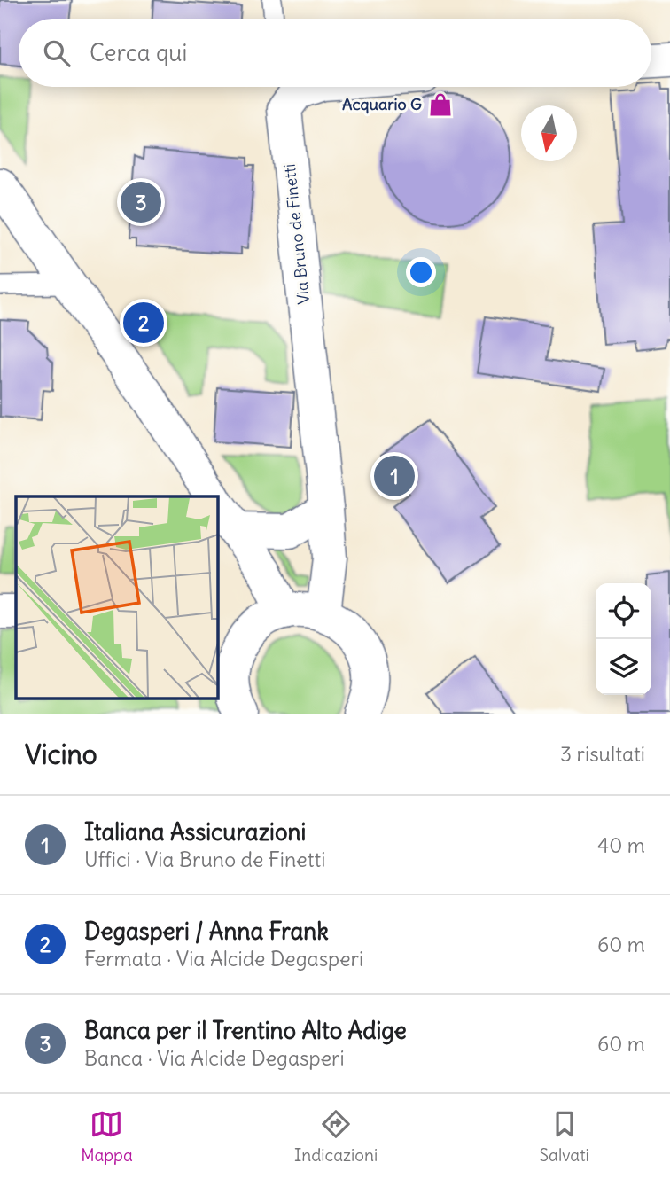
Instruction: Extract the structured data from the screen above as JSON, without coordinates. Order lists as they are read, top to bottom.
{
  "streets": {
    "street": ["Via Bruno de Finetti"]
  },
  "places": {
    "shop": ["Acquario G"]
  },
  "north": "bottom",
  "page": {
    "search": "Cerca qui",
    "pins": ["3", "2", "1"],
    "heading": ["Vicino", "3 risultati"],
    "list": [
      {
        "mark": "1",
        "name": "Italiana Assicurazioni",
        "note": "Uffici · Via Bruno de Finetti",
        "value": "40 m"
      },
      {
        "mark": "2",
        "name": "Degasperi / Anna Frank",
        "note": "Fermata · Via Alcide Degasperi",
        "value": "60 m"
      },
      {
        "mark": "3",
        "name": "Banca per il Trentino Alto Adige",
        "note": "Banca · Via Alcide Degasperi",
        "value": "60 m"
      }
    ],
    "nav": ["Mappa", "Indicazioni", "Salvati"]
  }
}
